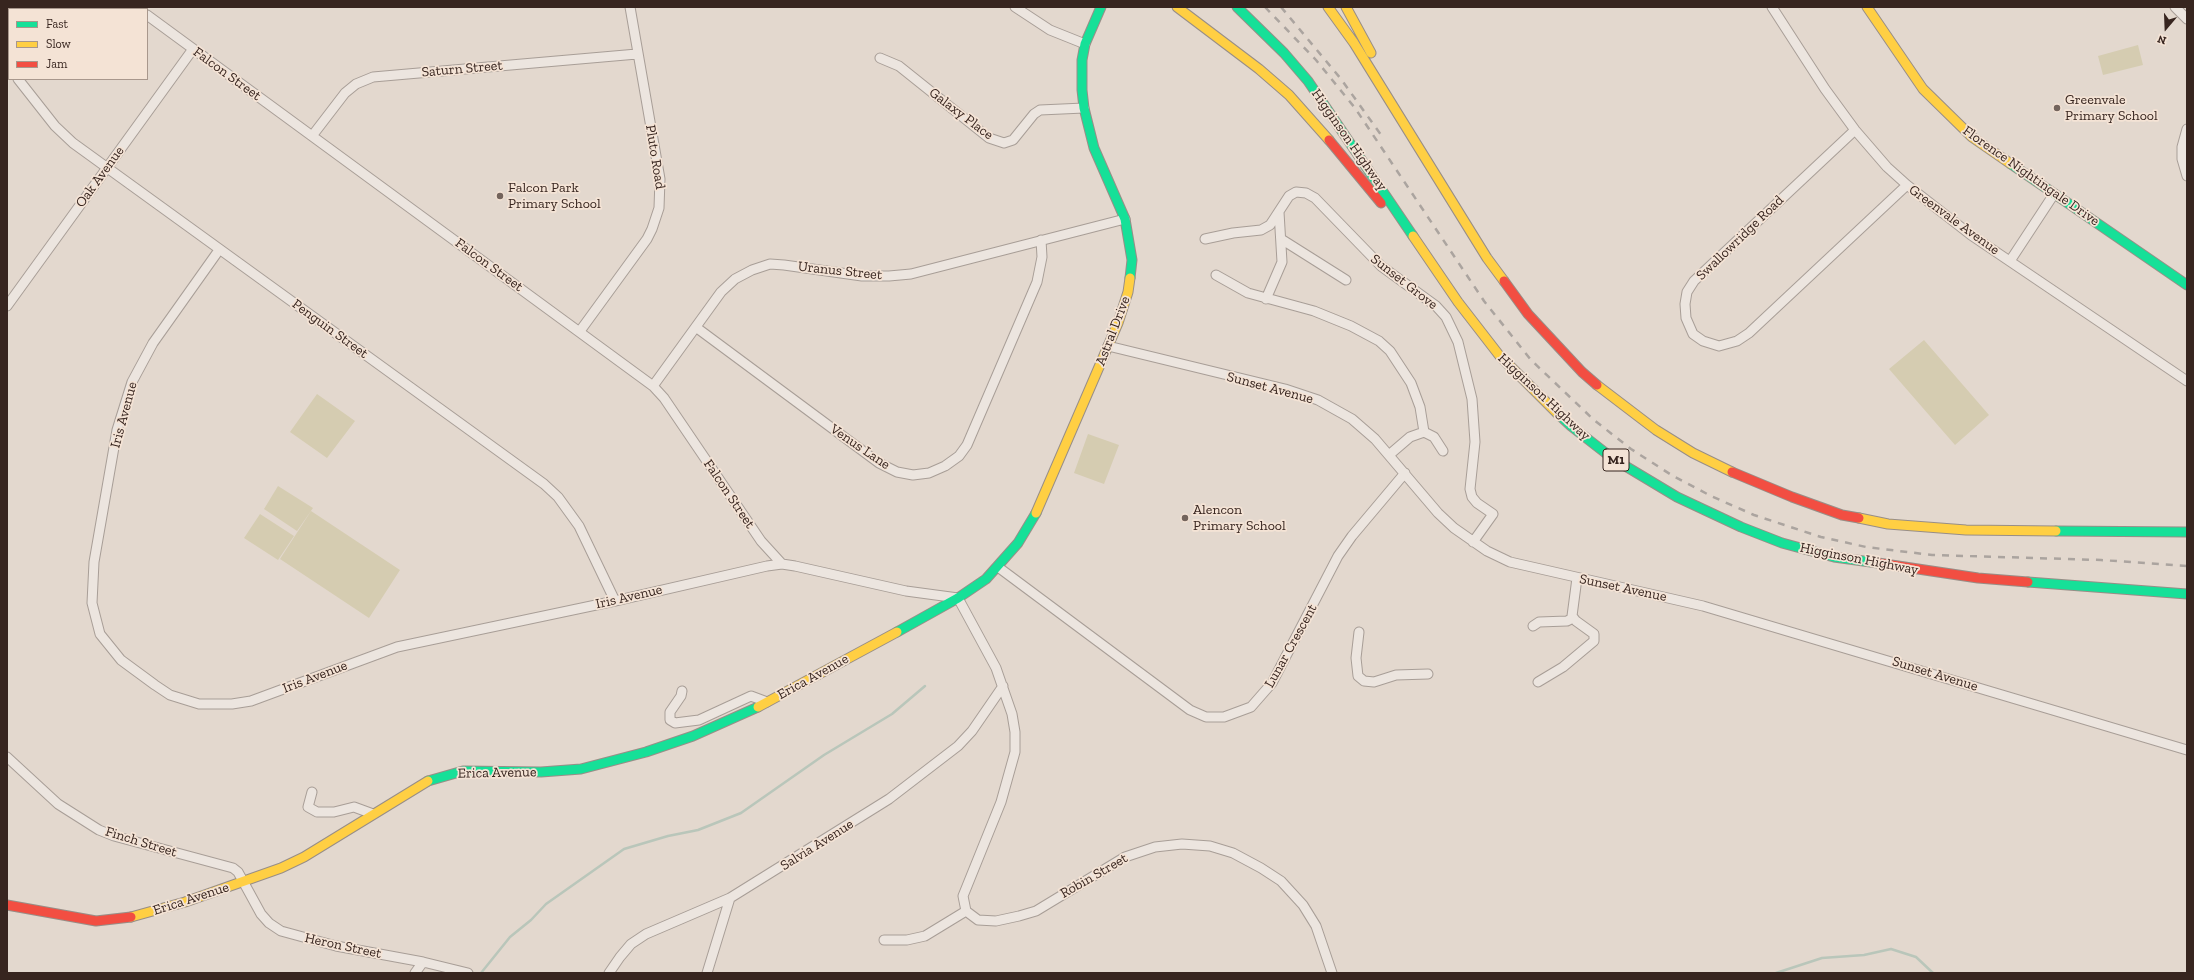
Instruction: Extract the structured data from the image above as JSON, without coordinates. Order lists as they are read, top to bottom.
{
  "streets": {
    "main road": [
      "Higginson Highway",
      "Florence Nightingale Drive",
      "Astral Drive",
      "M1",
      "Erica Avenue"
    ],
    "street": [
      "Saturn Street",
      "Falcon Street",
      "Galaxy Place",
      "Pluto Road",
      "Oak Avenue",
      "Greenvale Avenue",
      "Swallowridge Road",
      "Uranus Street",
      "Sunset Grove",
      "Penguin Street",
      "Sunset Avenue",
      "Iris Avenue",
      "Venus Lane",
      "Lunar Crescent",
      "Finch Street",
      "Salvia Avenue",
      "Robin Street",
      "Heron Street"
    ]
  },
  "crossings": [
    ["Saturn Street", "Falcon Street"],
    ["Saturn Street", "Pluto Road"],
    ["Falcon Street", "Pluto Road"],
    ["Falcon Street", "Oak Avenue"],
    ["Falcon Street", "Uranus Street"],
    ["Falcon Street", "Iris Avenue"],
    ["Galaxy Place", "Astral Drive"],
    ["Oak Avenue", "Penguin Street"],
    ["Greenvale Avenue", "Swallowridge Road"],
    ["Uranus Street", "Astral Drive"],
    ["Uranus Street", "Venus Lane"],
    ["Sunset Grove", "Sunset Avenue"],
    ["Penguin Street", "Iris Avenue"],
    ["Astral Drive", "Sunset Avenue"],
    ["Astral Drive", "Iris Avenue"],
    ["Astral Drive", "Lunar Crescent"],
    ["Astral Drive", "Erica Avenue"],
    ["Sunset Avenue", "Lunar Crescent"],
    ["Iris Avenue", "Erica Avenue"],
    ["Erica Avenue", "Finch Street"],
    ["Erica Avenue", "Heron Street"],
    ["Finch Street", "Heron Street"]
  ],
  "places": ["Greenvale Primary School", "Falcon Park Primary School", "Alencon Primary School"],
  "legend": ["Fast", "Slow", "Jam"],
  "north": "bottom"
}
